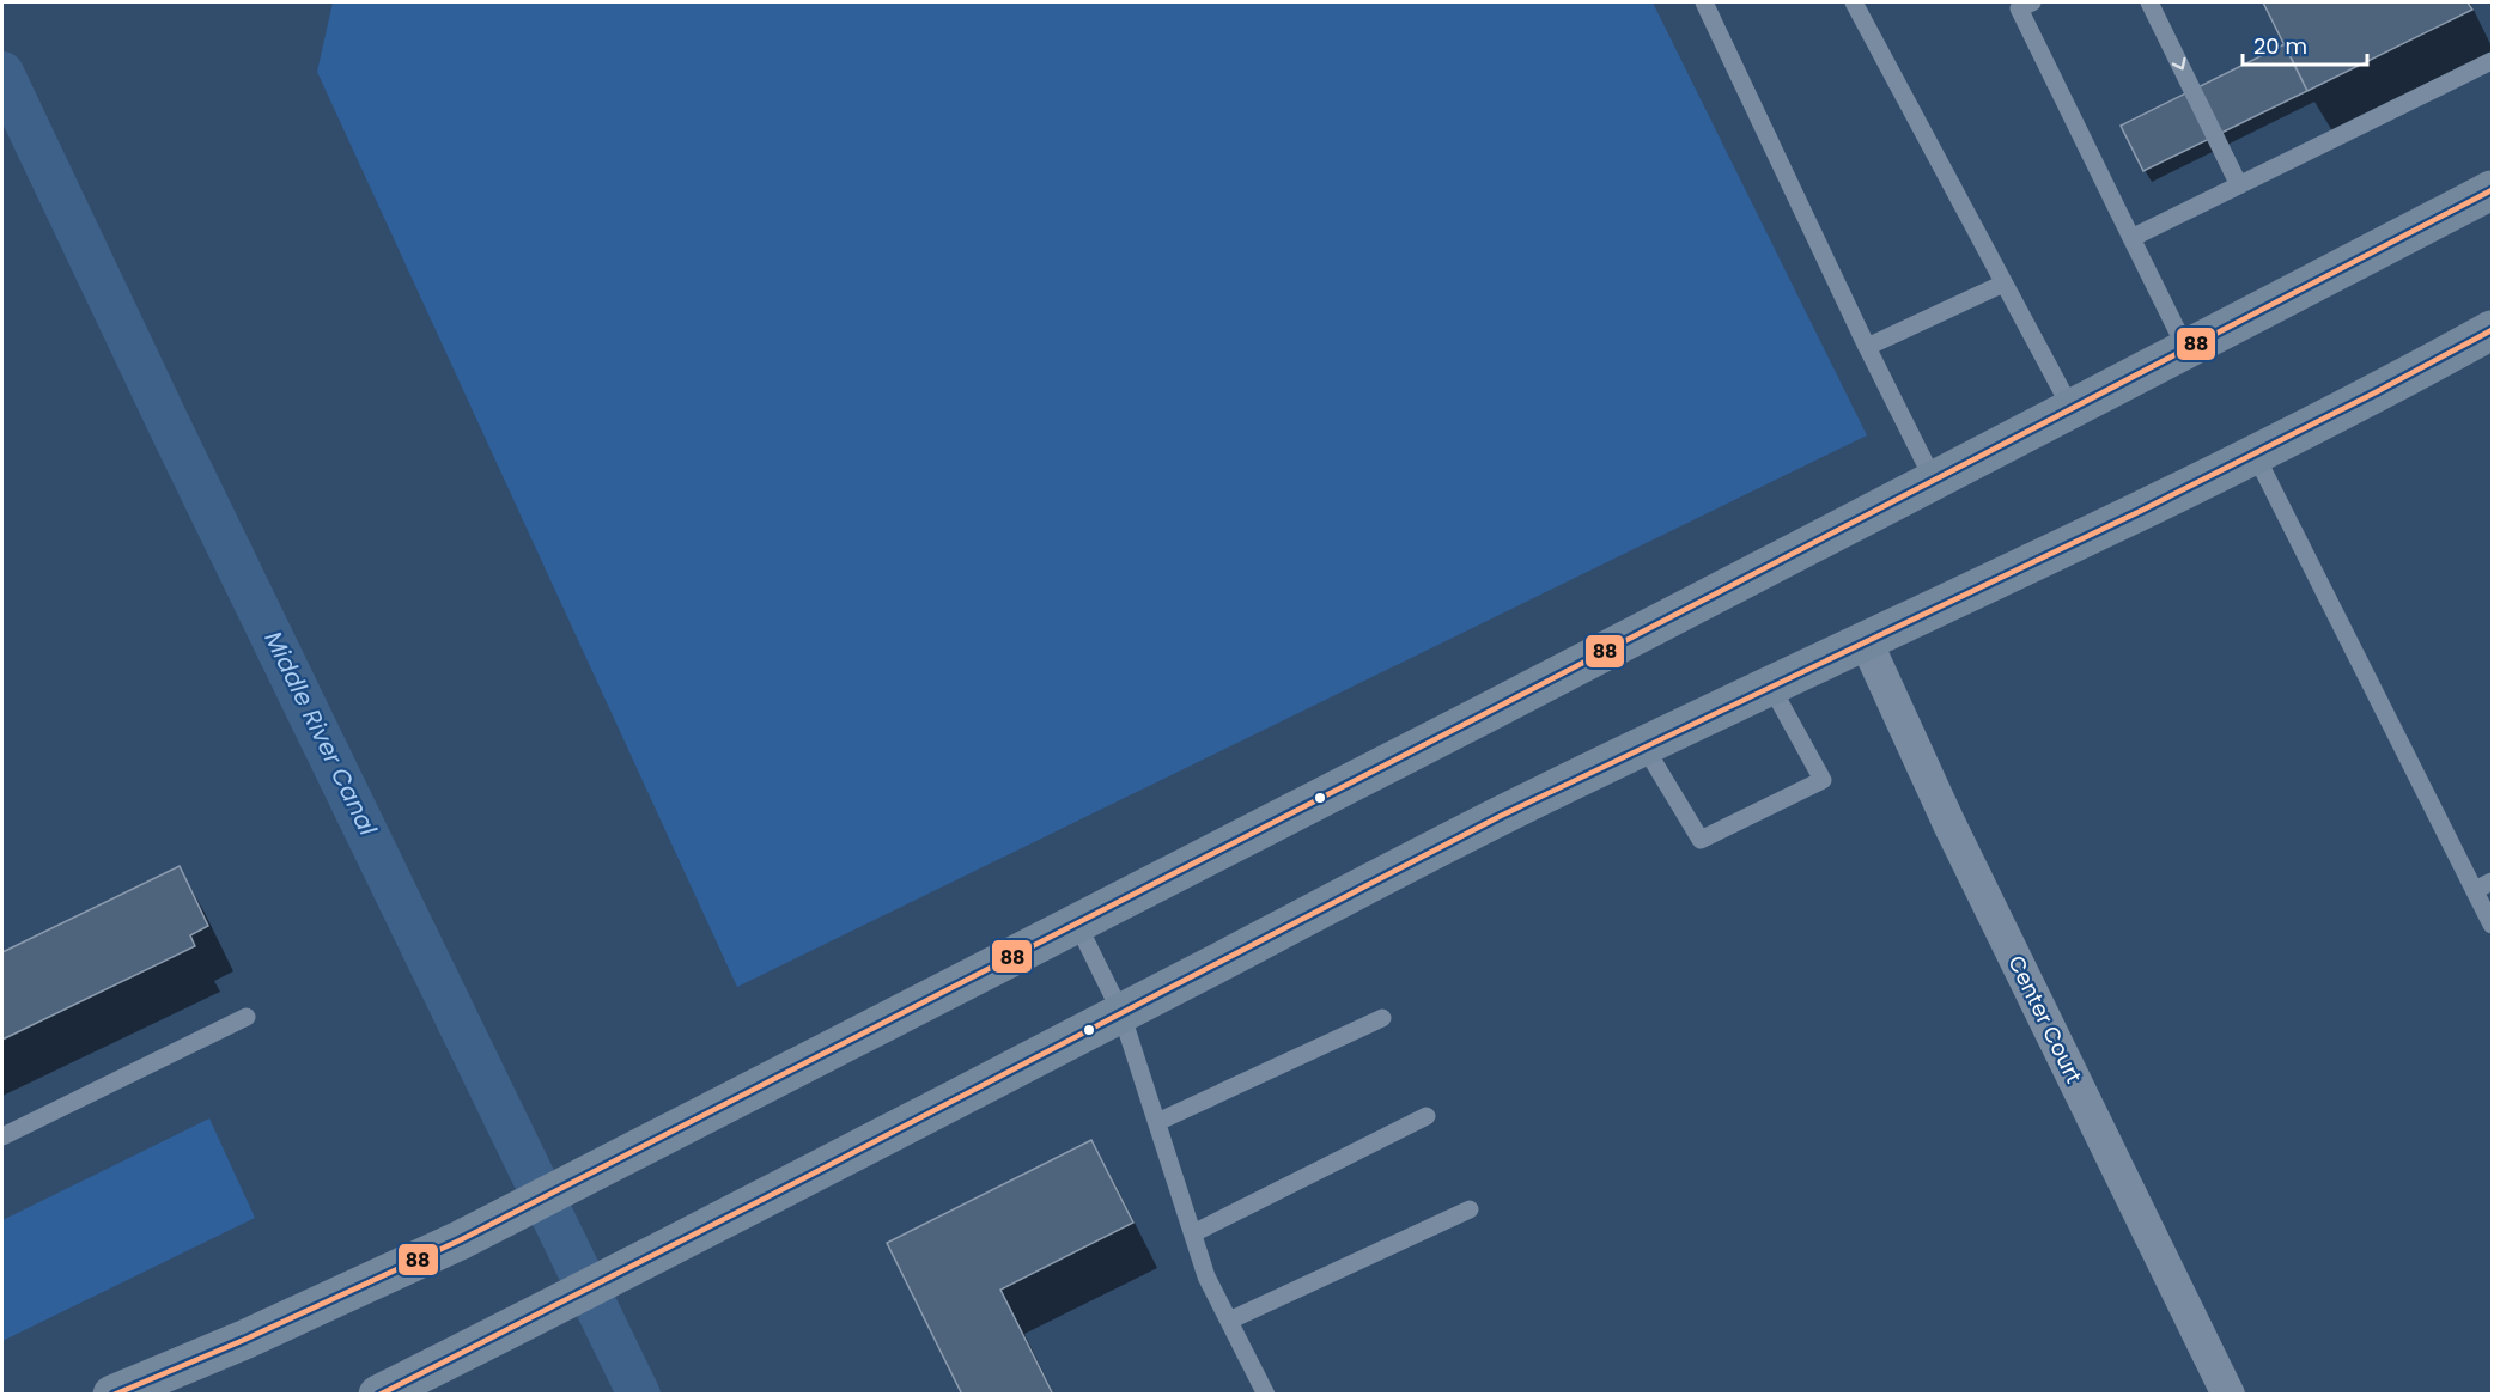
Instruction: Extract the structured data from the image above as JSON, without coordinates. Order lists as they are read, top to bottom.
{
  "streets": {
    "street": ["Center Court"]
  },
  "water": ["Middle River Canal"],
  "lines": ["transit line 88"],
  "scale_bar": "20 m"
}
